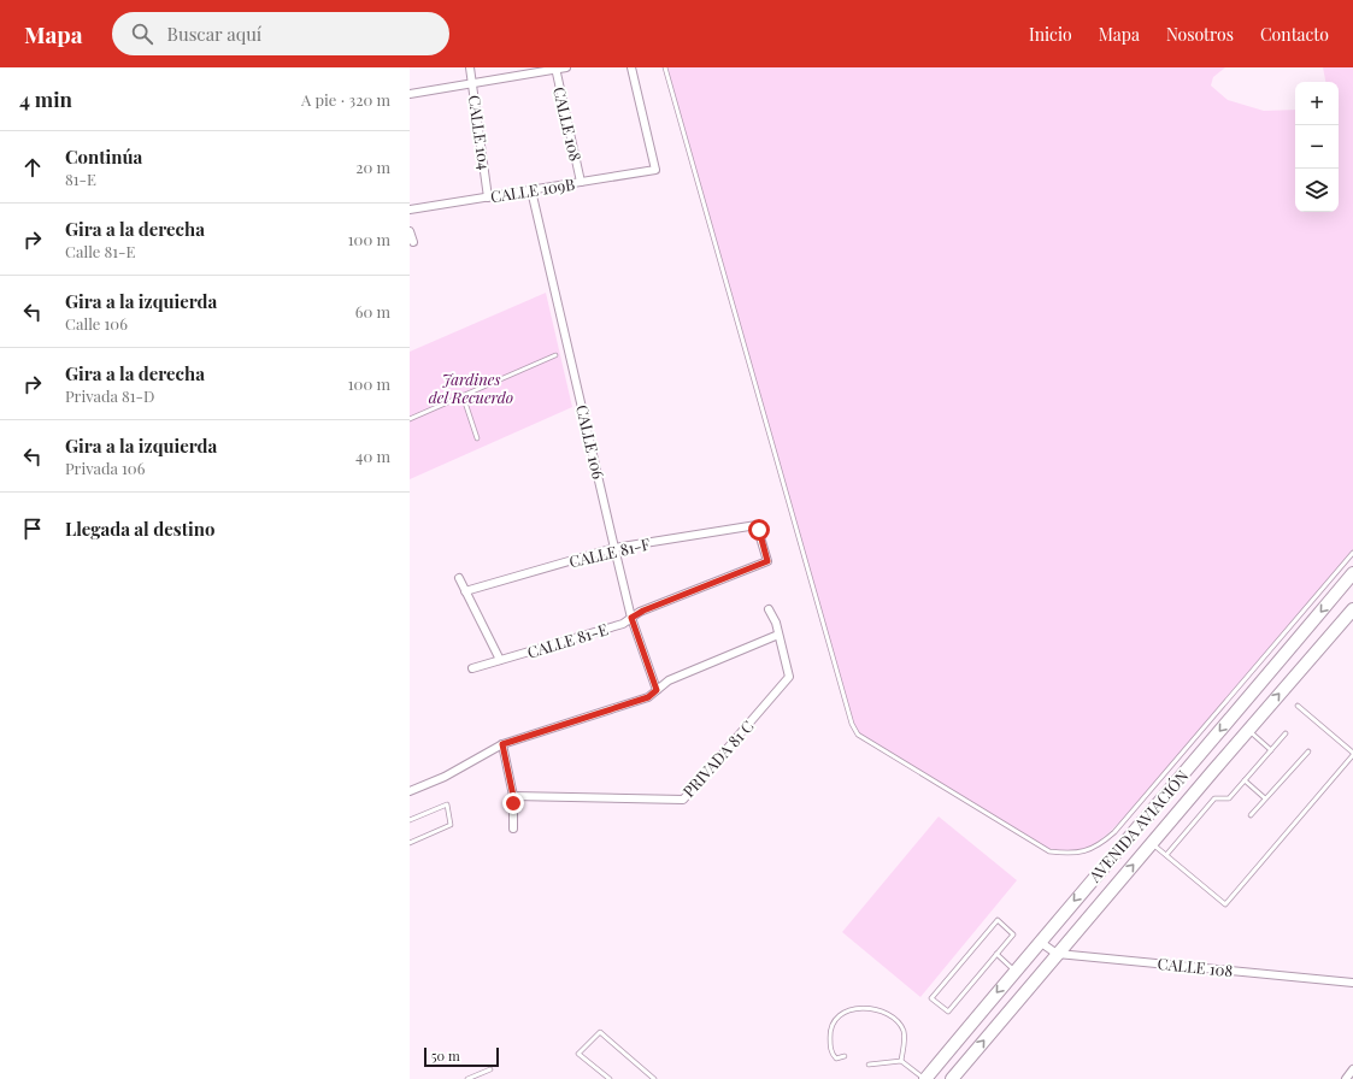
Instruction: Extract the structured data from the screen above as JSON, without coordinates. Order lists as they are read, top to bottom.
{
  "streets": {
    "main road": ["AVENIDA AVIACIÓN"],
    "street": [
      "CALLE 108",
      "CALLE 104",
      "CALLE 109B",
      "CALLE 106",
      "CALLE 81-F",
      "CALLE 81-E",
      "PRIVADA 81 C"
    ]
  },
  "crossings": [
    ["CALLE 108", "CALLE 109B"],
    ["CALLE 108", "AVENIDA AVIACIÓN"],
    ["CALLE 104", "CALLE 109B"],
    ["CALLE 109B", "CALLE 106"],
    ["CALLE 106", "CALLE 81-F"],
    ["CALLE 106", "CALLE 81-E"],
    ["CALLE 81-F", "CALLE 81-E"]
  ],
  "parks": ["Jardines del Recuerdo"],
  "scale_bar": "50 m",
  "page": {
    "header": "Mapa",
    "search": "Buscar aquí",
    "nav": [
      "Inicio",
      "Mapa",
      "Nosotros",
      "Contacto"
    ],
    "heading": ["4 min", "A pie · 320 m"],
    "map_buttons": ["+", "−"],
    "list": [
      ["Continúa", "81-E", "20 m"],
      ["Gira a la derecha", "Calle 81-E", "100 m"],
      ["Gira a la izquierda", "Calle 106", "60 m"],
      ["Gira a la derecha", "Privada 81-D", "100 m"],
      ["Gira a la izquierda", "Privada 106", "40 m"],
      "Llegada al destino"
    ],
    "scale": "50 m"
  }
}
